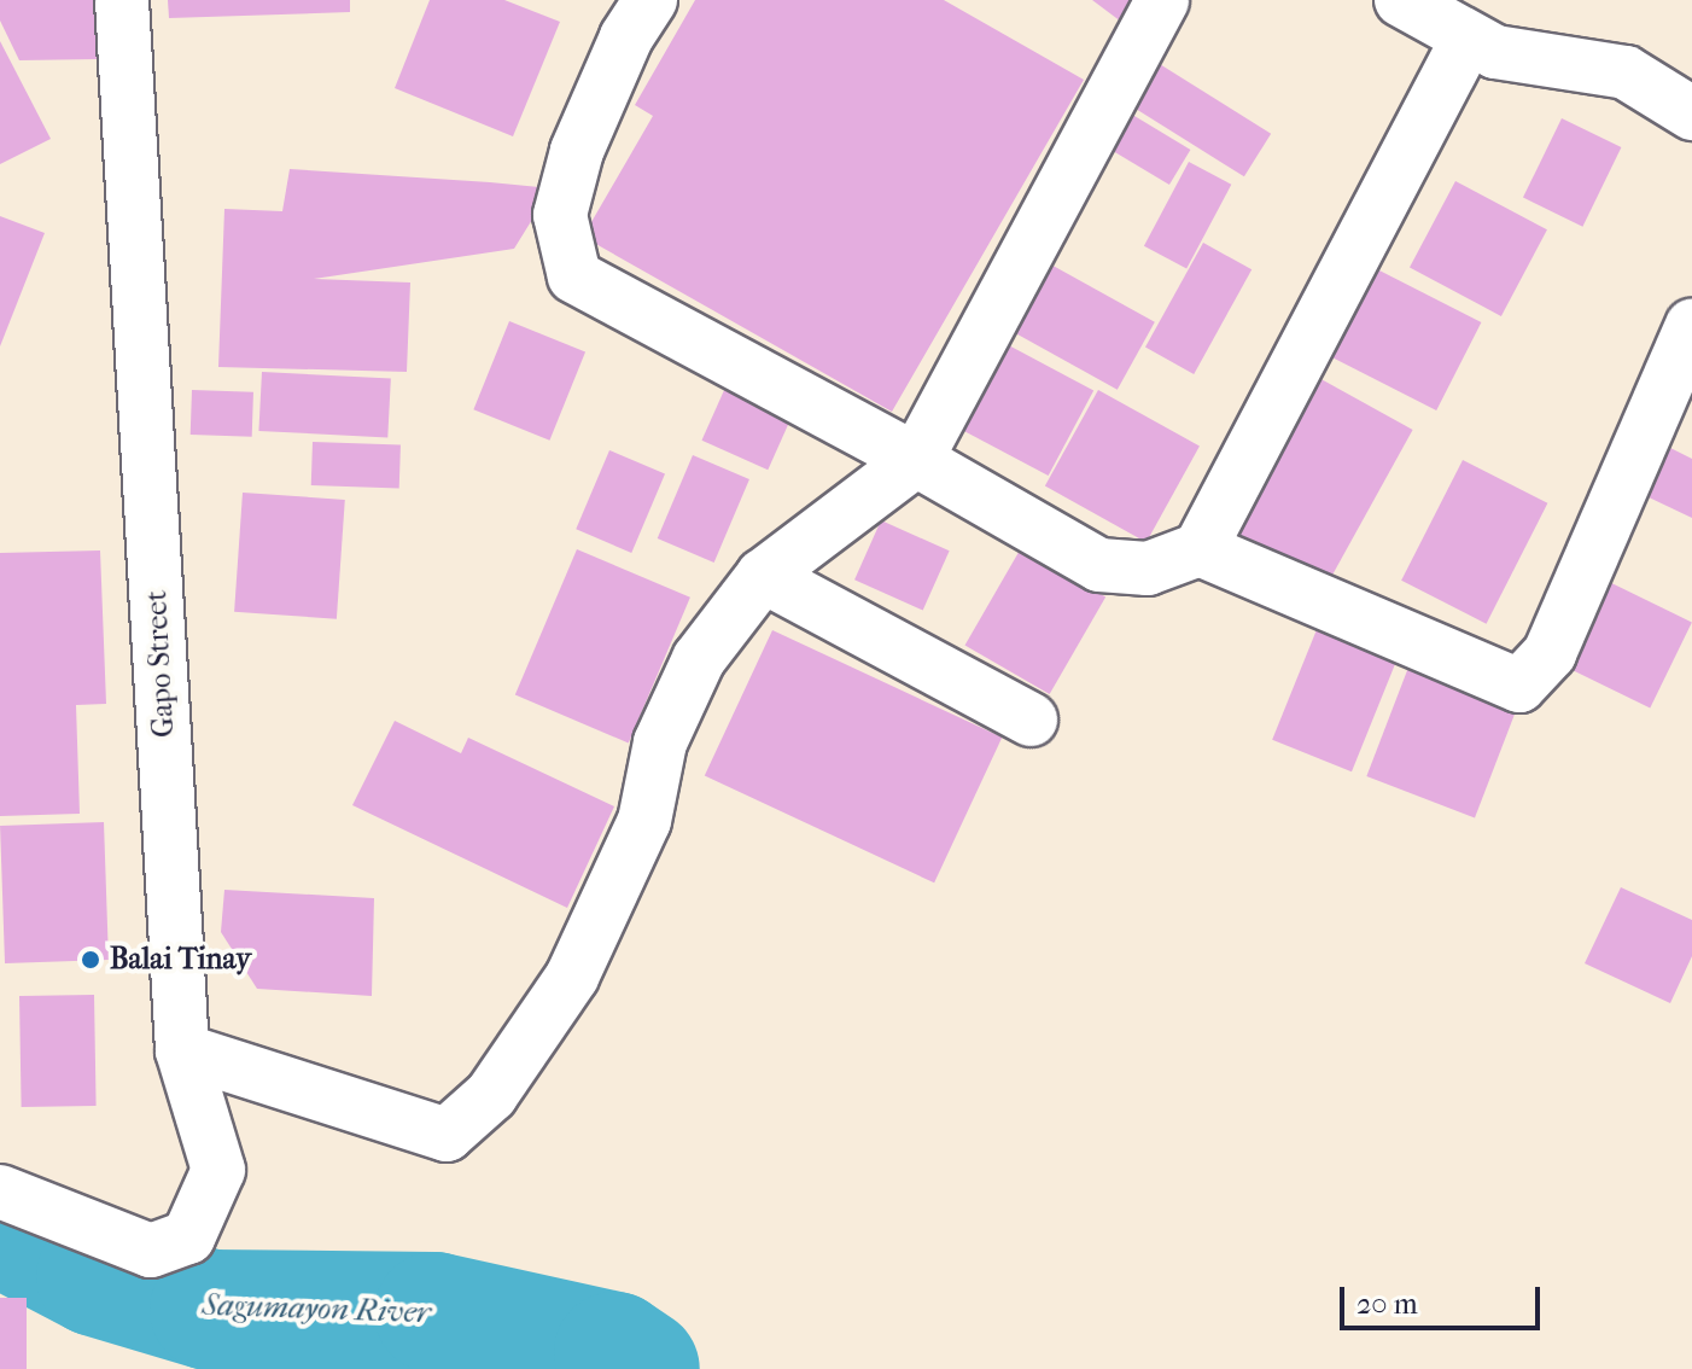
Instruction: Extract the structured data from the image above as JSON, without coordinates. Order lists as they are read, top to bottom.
{
  "streets": {
    "street": ["Gapo Street"]
  },
  "water": ["Sagumayon River"],
  "places": ["Balai Tinay"],
  "scale_bar": "20 m"
}
